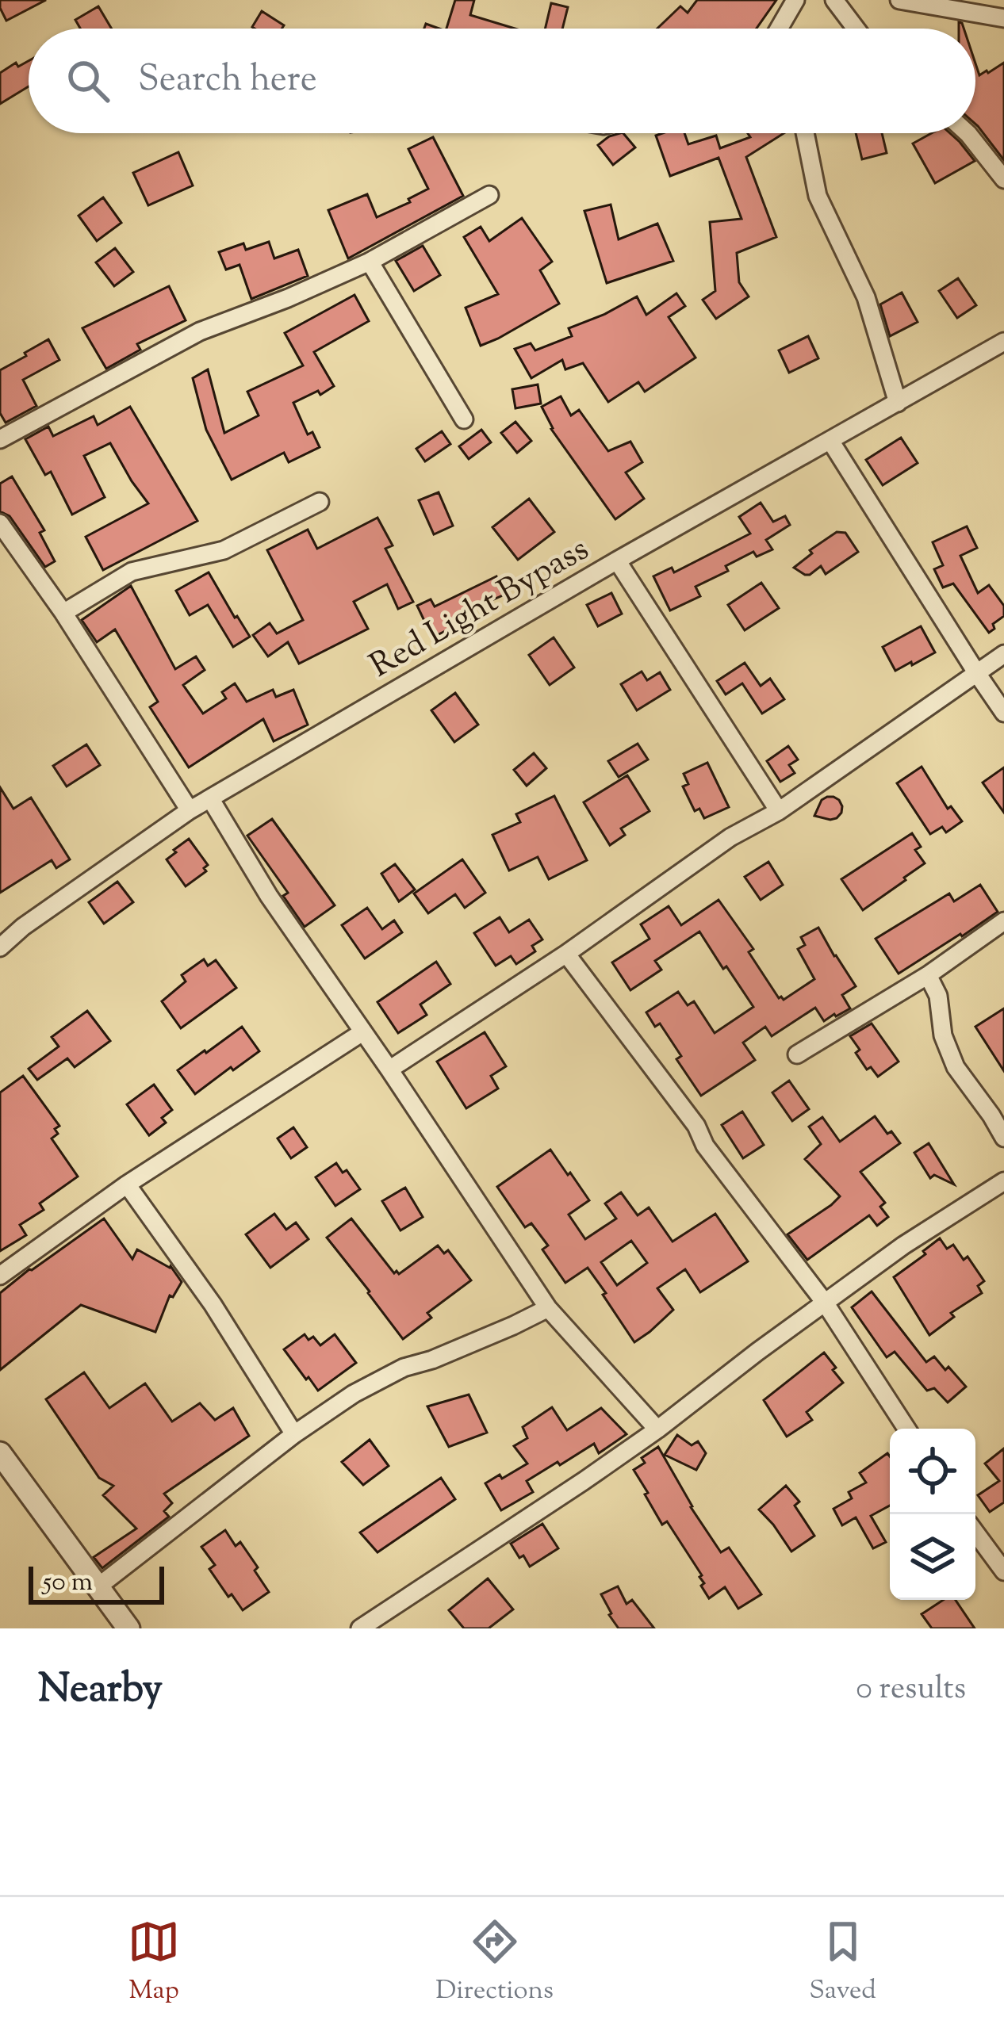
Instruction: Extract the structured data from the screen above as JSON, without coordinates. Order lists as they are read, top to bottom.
{
  "streets": {
    "street": ["Red Light Bypass"]
  },
  "scale_bar": "50 m",
  "page": {
    "search": "Search here",
    "scale": "50 m",
    "heading": ["Nearby", "0 results"],
    "nav": ["Map", "Directions", "Saved"]
  }
}
